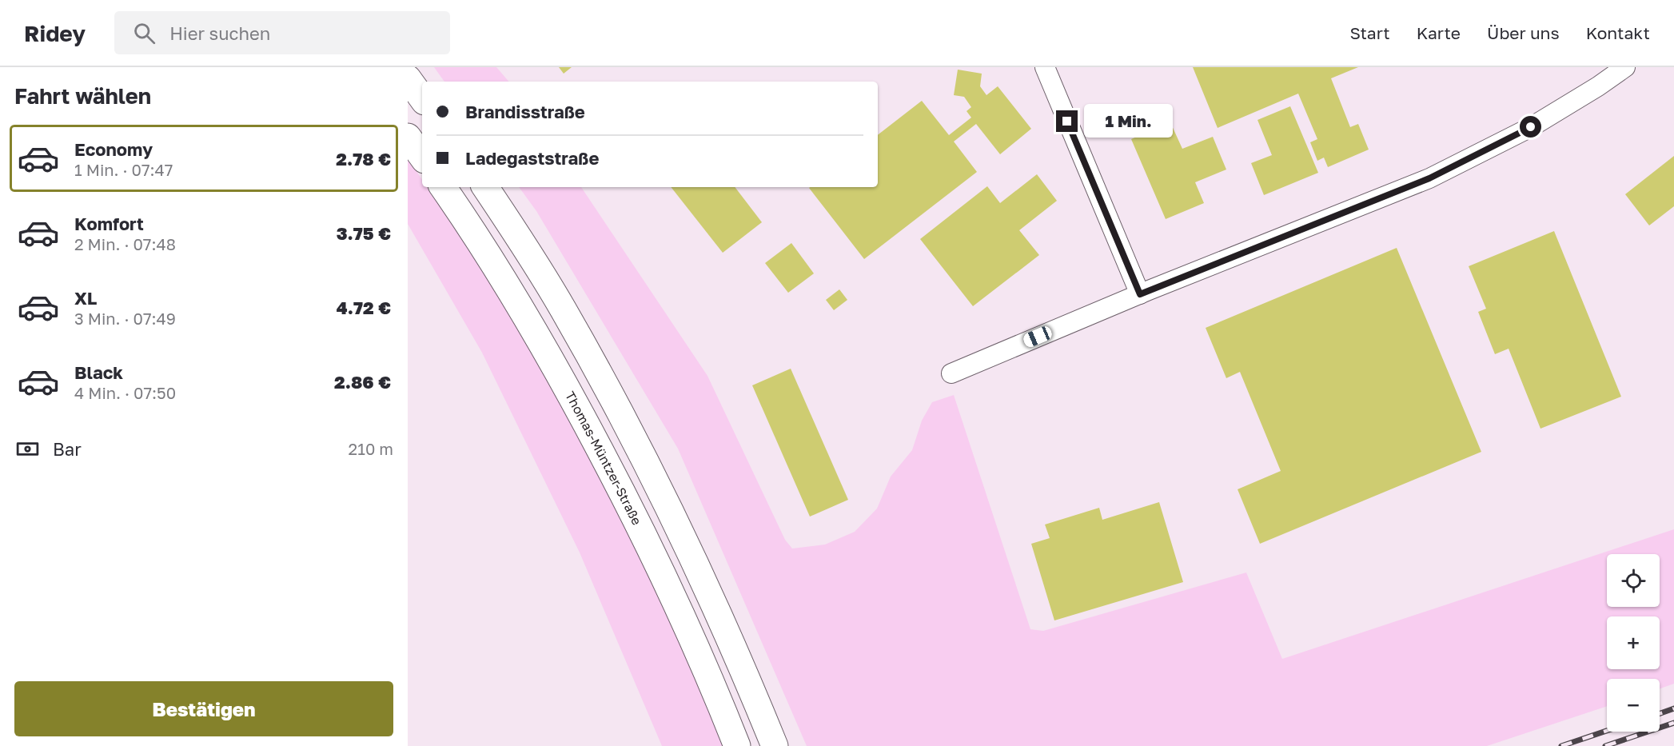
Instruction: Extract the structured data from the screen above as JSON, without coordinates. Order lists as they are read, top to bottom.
{
  "streets": {
    "main road": ["Thomas-Müntzer-Straße"]
  },
  "page": {
    "header": "Ridey",
    "search": "Hier suchen",
    "nav": [
      "Start",
      "Karte",
      "Über uns",
      "Kontakt"
    ],
    "heading": "Fahrt wählen",
    "banner": ["Brandisstraße", "Ladegaststraße"],
    "bubble": "1 Min.",
    "list": [
      {
        "name": "Economy",
        "note": "1 Min. · 07:47",
        "value": "2.78 €"
      },
      {
        "name": "Komfort",
        "note": "2 Min. · 07:48",
        "value": "3.75 €"
      },
      {
        "name": "XL",
        "note": "3 Min. · 07:49",
        "value": "4.72 €"
      },
      {
        "name": "Black",
        "note": "4 Min. · 07:50",
        "value": "2.86 €"
      }
    ],
    "pay": ["Bar", "210 m"],
    "map_buttons": ["+", "−"],
    "buttons": "Bestätigen"
  }
}
